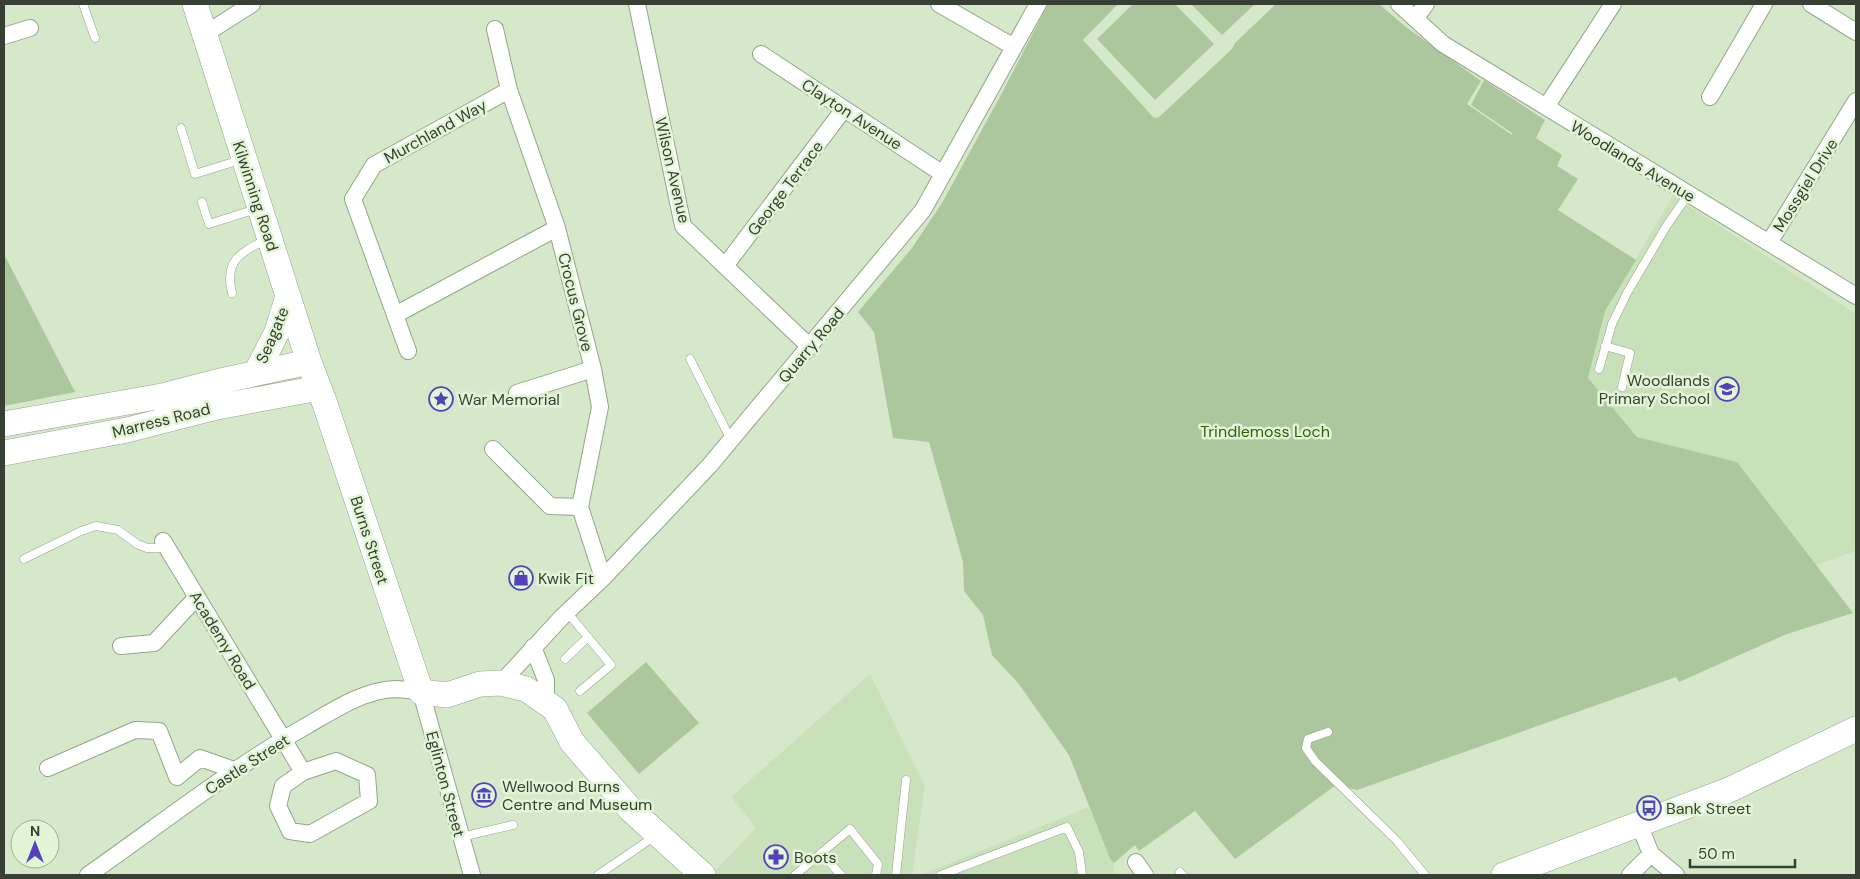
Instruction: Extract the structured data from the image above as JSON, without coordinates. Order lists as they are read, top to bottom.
{
  "streets": {
    "main road": [
      "Kilwinning Road",
      "Seagate",
      "Marress Road",
      "Burns Street"
    ],
    "street": [
      "Clayton Avenue",
      "Murchland Way",
      "Woodlands Avenue",
      "Wilson Avenue",
      "Mossgiel Drive",
      "George Terrace",
      "Crocus Grove",
      "Quarry Road",
      "Academy Road",
      "Castle Street",
      "Eglinton Street"
    ]
  },
  "crossings": [
    ["Clayton Avenue", "George Terrace"],
    ["Clayton Avenue", "Quarry Road"],
    ["Murchland Way", "Crocus Grove"],
    ["Woodlands Avenue", "Mossgiel Drive"],
    ["Wilson Avenue", "George Terrace"],
    ["Wilson Avenue", "Quarry Road"],
    ["Kilwinning Road", "Seagate"],
    ["Kilwinning Road", "Marress Road"],
    ["Kilwinning Road", "Burns Street"],
    ["Crocus Grove", "Quarry Road"],
    ["Seagate", "Marress Road"],
    ["Marress Road", "Burns Street"],
    ["Burns Street", "Castle Street"],
    ["Burns Street", "Eglinton Street"],
    ["Academy Road", "Castle Street"],
    ["Castle Street", "Eglinton Street"]
  ],
  "parks": ["Trindlemoss Loch"],
  "places": {
    "school or university": ["Woodlands Primary School"],
    "place": ["War Memorial"],
    "shop": ["Kwik Fit"],
    "museum": ["Wellwood Burns Centre and Museum"],
    "bus stop": ["Bank Street"],
    "pharmacy": ["Boots"]
  },
  "scale_bar": "50 m",
  "north": "top"
}
